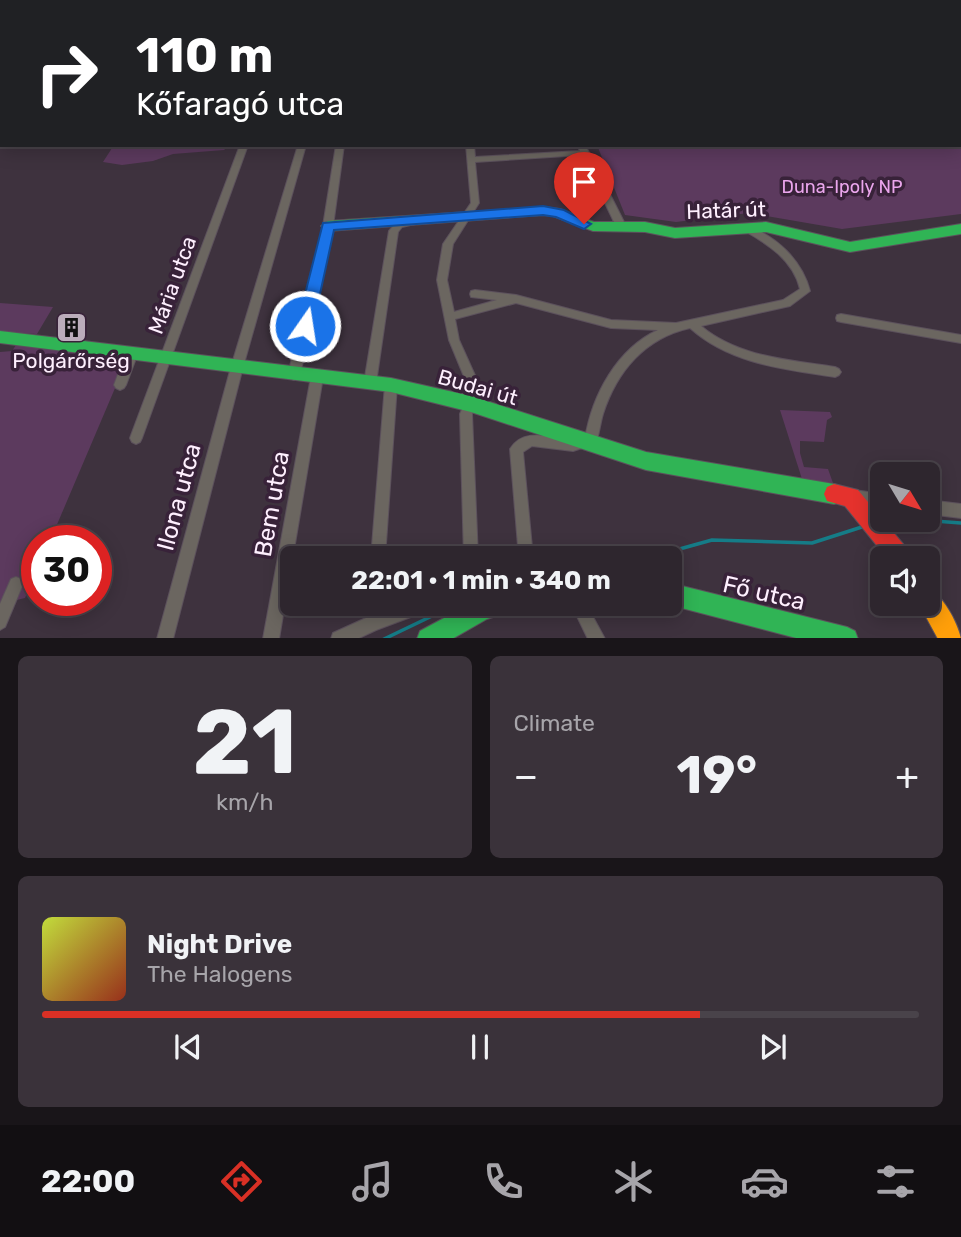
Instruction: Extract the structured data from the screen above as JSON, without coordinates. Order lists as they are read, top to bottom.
{
  "streets": {
    "street": [
      "Határ út",
      "Mária utca",
      "Budai út",
      "Ilona utca",
      "Bem utca",
      "Fő utca"
    ]
  },
  "crossings": [
    ["Mária utca", "Budai út"],
    ["Budai út", "Ilona utca"],
    ["Budai út", "Bem utca"]
  ],
  "parks": ["Duna-Ipoly NP"],
  "places": {
    "building": ["Polgárőrség"]
  },
  "north": "bottom right",
  "page": {
    "turn": ["110 m", "Kőfaragó utca"],
    "limit": "30",
    "trip": "22:01 · 1 min · 340 m",
    "tile": [
      ["21", "km/h"],
      "Climate"
    ],
    "heat": ["−", "19°", "+"],
    "song": ["Night Drive", "The Halogens"],
    "tabs": "22:00"
  }
}
